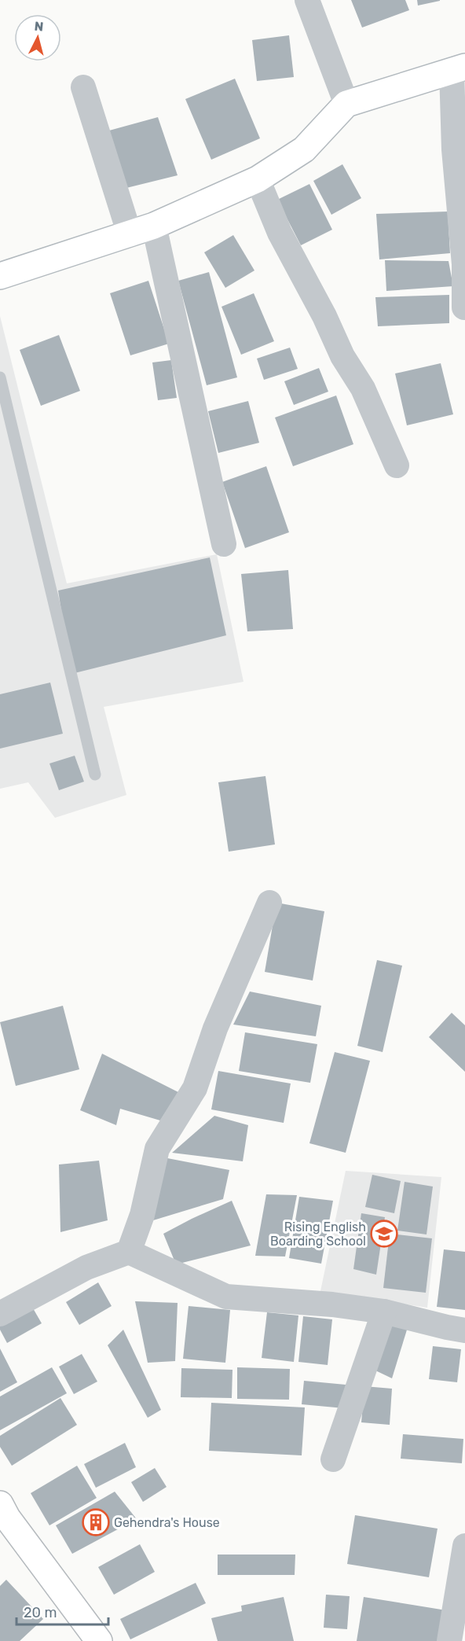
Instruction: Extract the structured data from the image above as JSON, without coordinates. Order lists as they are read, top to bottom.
{
  "places": {
    "school or university": ["Rising English Boarding School"],
    "building": ["Gehendra's House"]
  },
  "scale_bar": "20 m",
  "north": "top"
}
